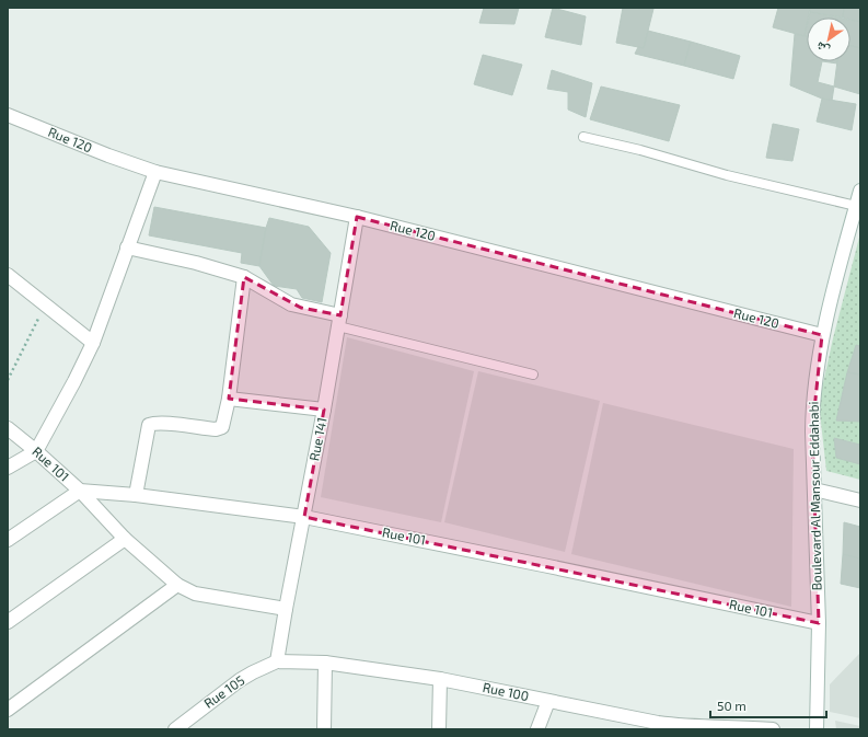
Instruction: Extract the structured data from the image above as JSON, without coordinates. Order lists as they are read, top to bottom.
{
  "streets": {
    "street": [
      "Rue 120",
      "Rue 141",
      "Rue 101",
      "Boulevard Al Mansour Eddahabi",
      "Rue 105",
      "Rue 100"
    ]
  },
  "crossings": [
    ["Rue 120", "Rue 141"],
    ["Rue 120", "Boulevard Al Mansour Eddahabi"],
    ["Rue 141", "Rue 101"],
    ["Rue 141", "Rue 105"],
    ["Rue 141", "Rue 100"],
    ["Rue 101", "Boulevard Al Mansour Eddahabi"],
    ["Rue 105", "Rue 100"]
  ],
  "scale_bar": "50 m",
  "north": "bottom left"
}
